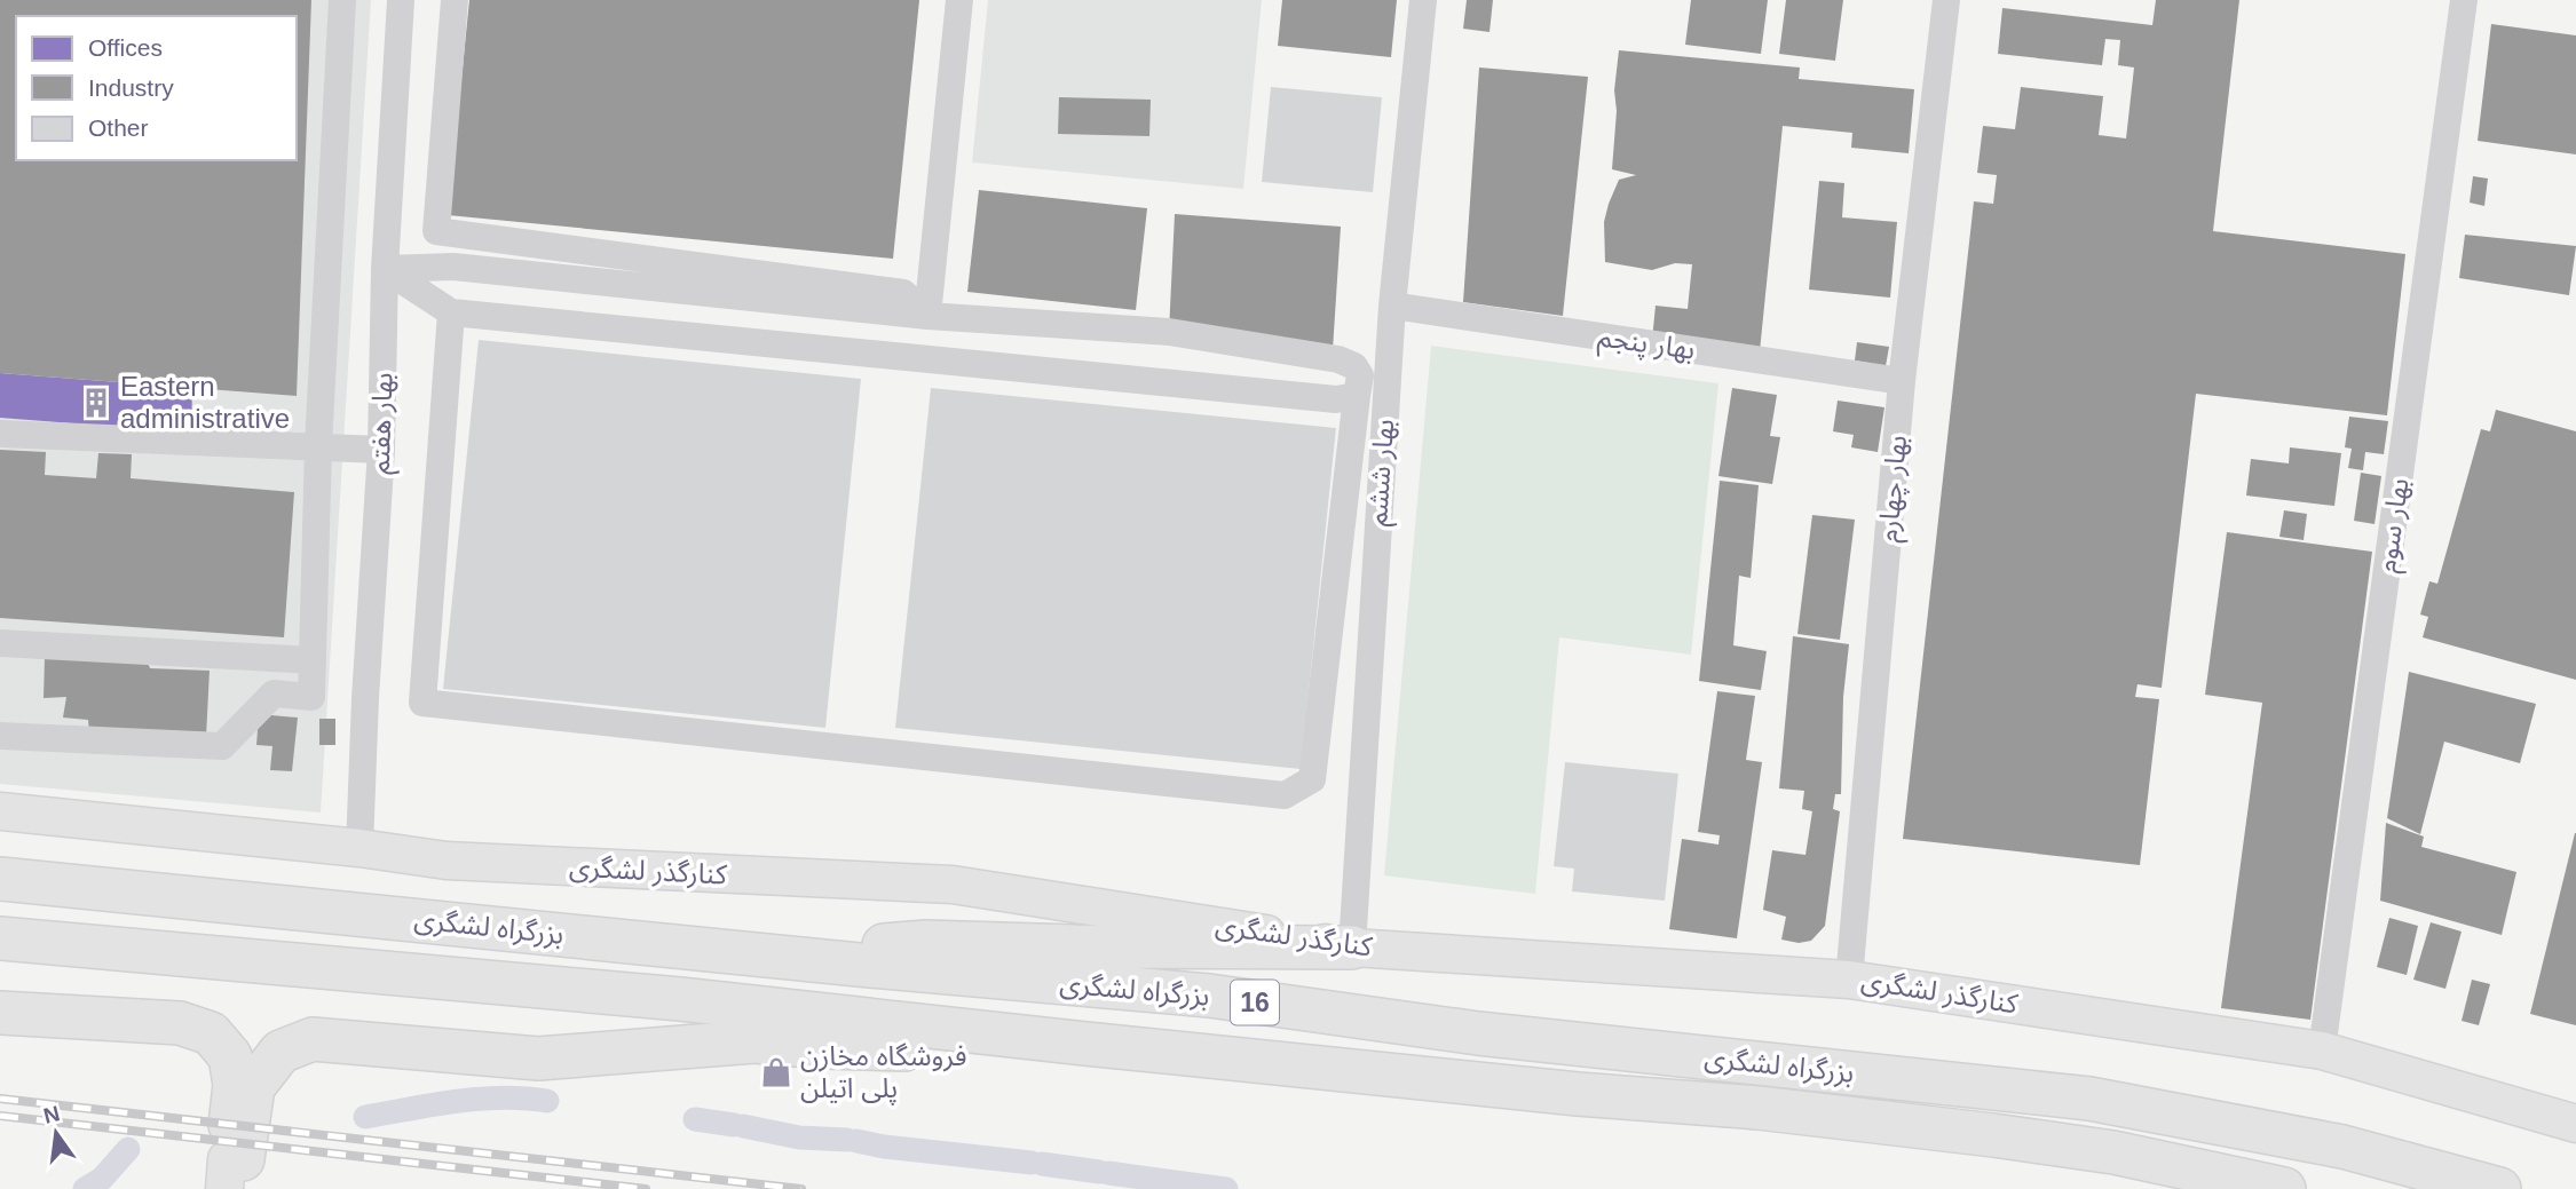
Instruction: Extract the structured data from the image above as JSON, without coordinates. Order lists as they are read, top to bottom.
{
  "streets": {
    "highway": ["بزرگراه لشگری", "16"],
    "main road": ["کنارگذر لشگری"],
    "street": [
      "بهار پنجم",
      "بهار هفتم",
      "بهار ششم",
      "بهار چهارم",
      "بهار سوم"
    ]
  },
  "crossings": [
    ["بهار پنجم", "بهار ششم"],
    ["بهار پنجم", "بهار چهارم"],
    ["بهار هفتم", "کنارگذر لشگری"],
    ["بهار ششم", "کنارگذر لشگری"],
    ["بهار چهارم", "کنارگذر لشگری"],
    ["بهار سوم", "کنارگذر لشگری"]
  ],
  "places": {
    "building": ["Eastern administrative"],
    "shop": ["فروشگاه مخازن پلی اتیلن"]
  },
  "legend": ["Offices", "Industry", "Other"],
  "north": "top"
}
